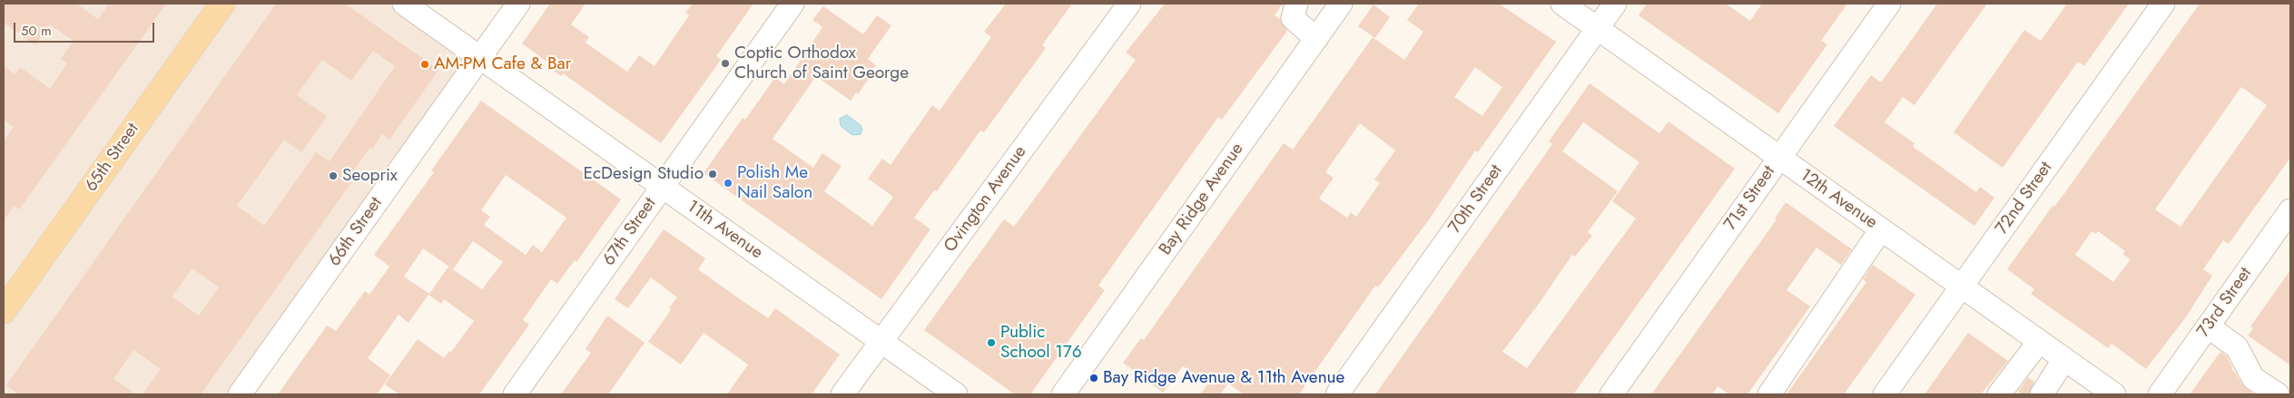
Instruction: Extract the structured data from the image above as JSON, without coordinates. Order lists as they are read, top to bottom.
{
  "streets": {
    "main road": ["65th Street"],
    "street": [
      "71st Street",
      "72nd Street",
      "Ovington Avenue",
      "Bay Ridge Avenue",
      "70th Street",
      "12th Avenue",
      "11th Avenue",
      "66th Street",
      "67th Street",
      "73rd Street"
    ]
  },
  "crossings": [
    ["71st Street", "12th Avenue"],
    ["72nd Street", "12th Avenue"],
    ["Ovington Avenue", "11th Avenue"],
    ["70th Street", "12th Avenue"],
    ["11th Avenue", "66th Street"],
    ["11th Avenue", "67th Street"]
  ],
  "places": [
    "Coptic Orthodox Church of Saint George",
    "AM-PM Cafe & Bar",
    "EcDesign Studio",
    "Seoprix",
    "Polish Me Nail Salon",
    "Public School 176",
    "Bay Ridge Avenue & 11th Avenue"
  ],
  "scale_bar": "50 m"
}
